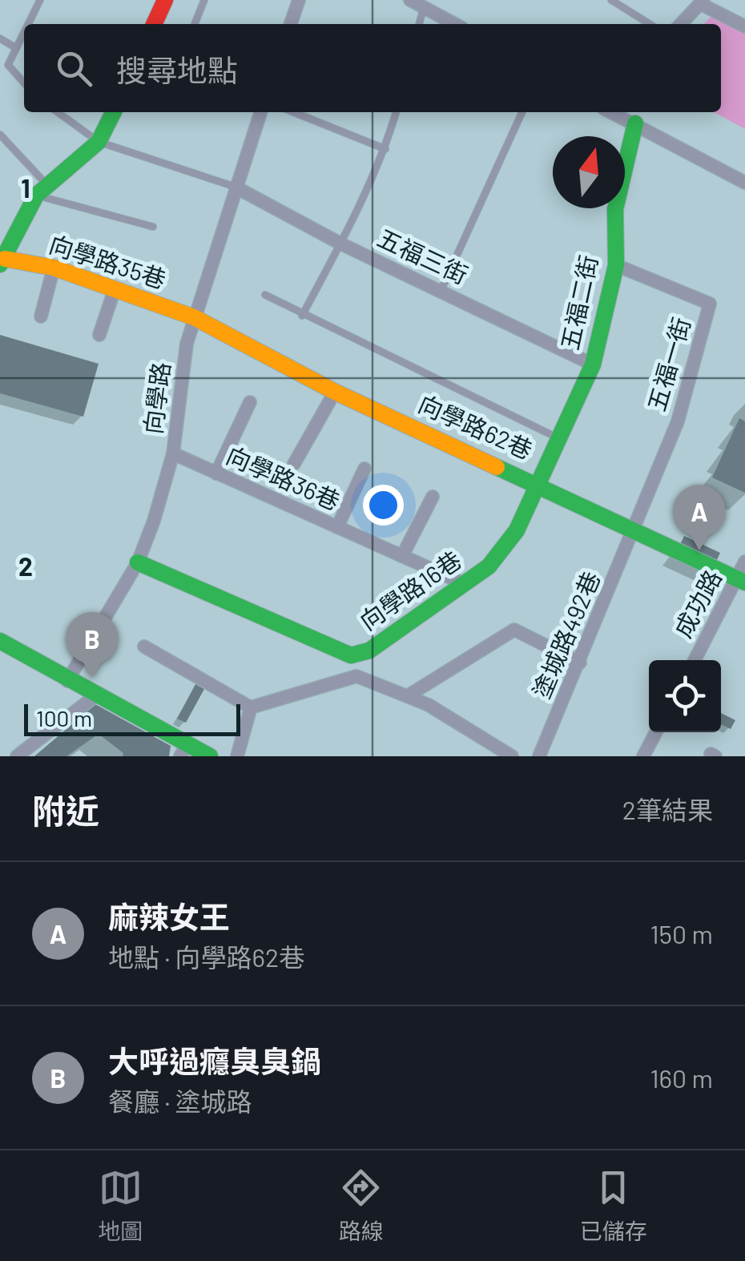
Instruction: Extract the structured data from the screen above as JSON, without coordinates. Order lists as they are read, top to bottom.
{
  "streets": {
    "street": [
      "五福三街",
      "向學路35巷",
      "五福二街",
      "五福一街",
      "向學路",
      "向學路62巷",
      "向學路36巷",
      "向學路16巷",
      "成功路",
      "塗城路492巷"
    ]
  },
  "crossings": [
    ["五福三街", "五福二街"],
    ["五福三街", "向學路"],
    ["向學路35巷", "向學路"],
    ["向學路35巷", "向學路62巷"],
    ["五福二街", "五福一街"],
    ["五福二街", "向學路62巷"],
    ["五福二街", "向學路16巷"],
    ["五福一街", "向學路62巷"],
    ["五福一街", "塗城路492巷"],
    ["向學路", "向學路62巷"],
    ["向學路", "向學路36巷"],
    ["向學路", "向學路16巷"],
    ["向學路62巷", "向學路16巷"],
    ["向學路62巷", "成功路"],
    ["向學路62巷", "塗城路492巷"],
    ["向學路36巷", "向學路16巷"]
  ],
  "scale_bar": "100 m",
  "north": "top",
  "page": {
    "search": "搜尋地點",
    "pins": ["A", "B"],
    "scale": "100 m",
    "heading": ["附近", "2筆結果"],
    "list": [
      {
        "mark": "A",
        "name": "麻辣女王",
        "note": "地點 · 向學路62巷",
        "value": "150 m"
      },
      {
        "mark": "B",
        "name": "大呼過癮臭臭鍋",
        "note": "餐廳 · 塗城路",
        "value": "160 m"
      }
    ],
    "nav": ["地圖", "路線", "已儲存"]
  },
  "grid": {
    "rows": ["1", "2"]
  }
}
